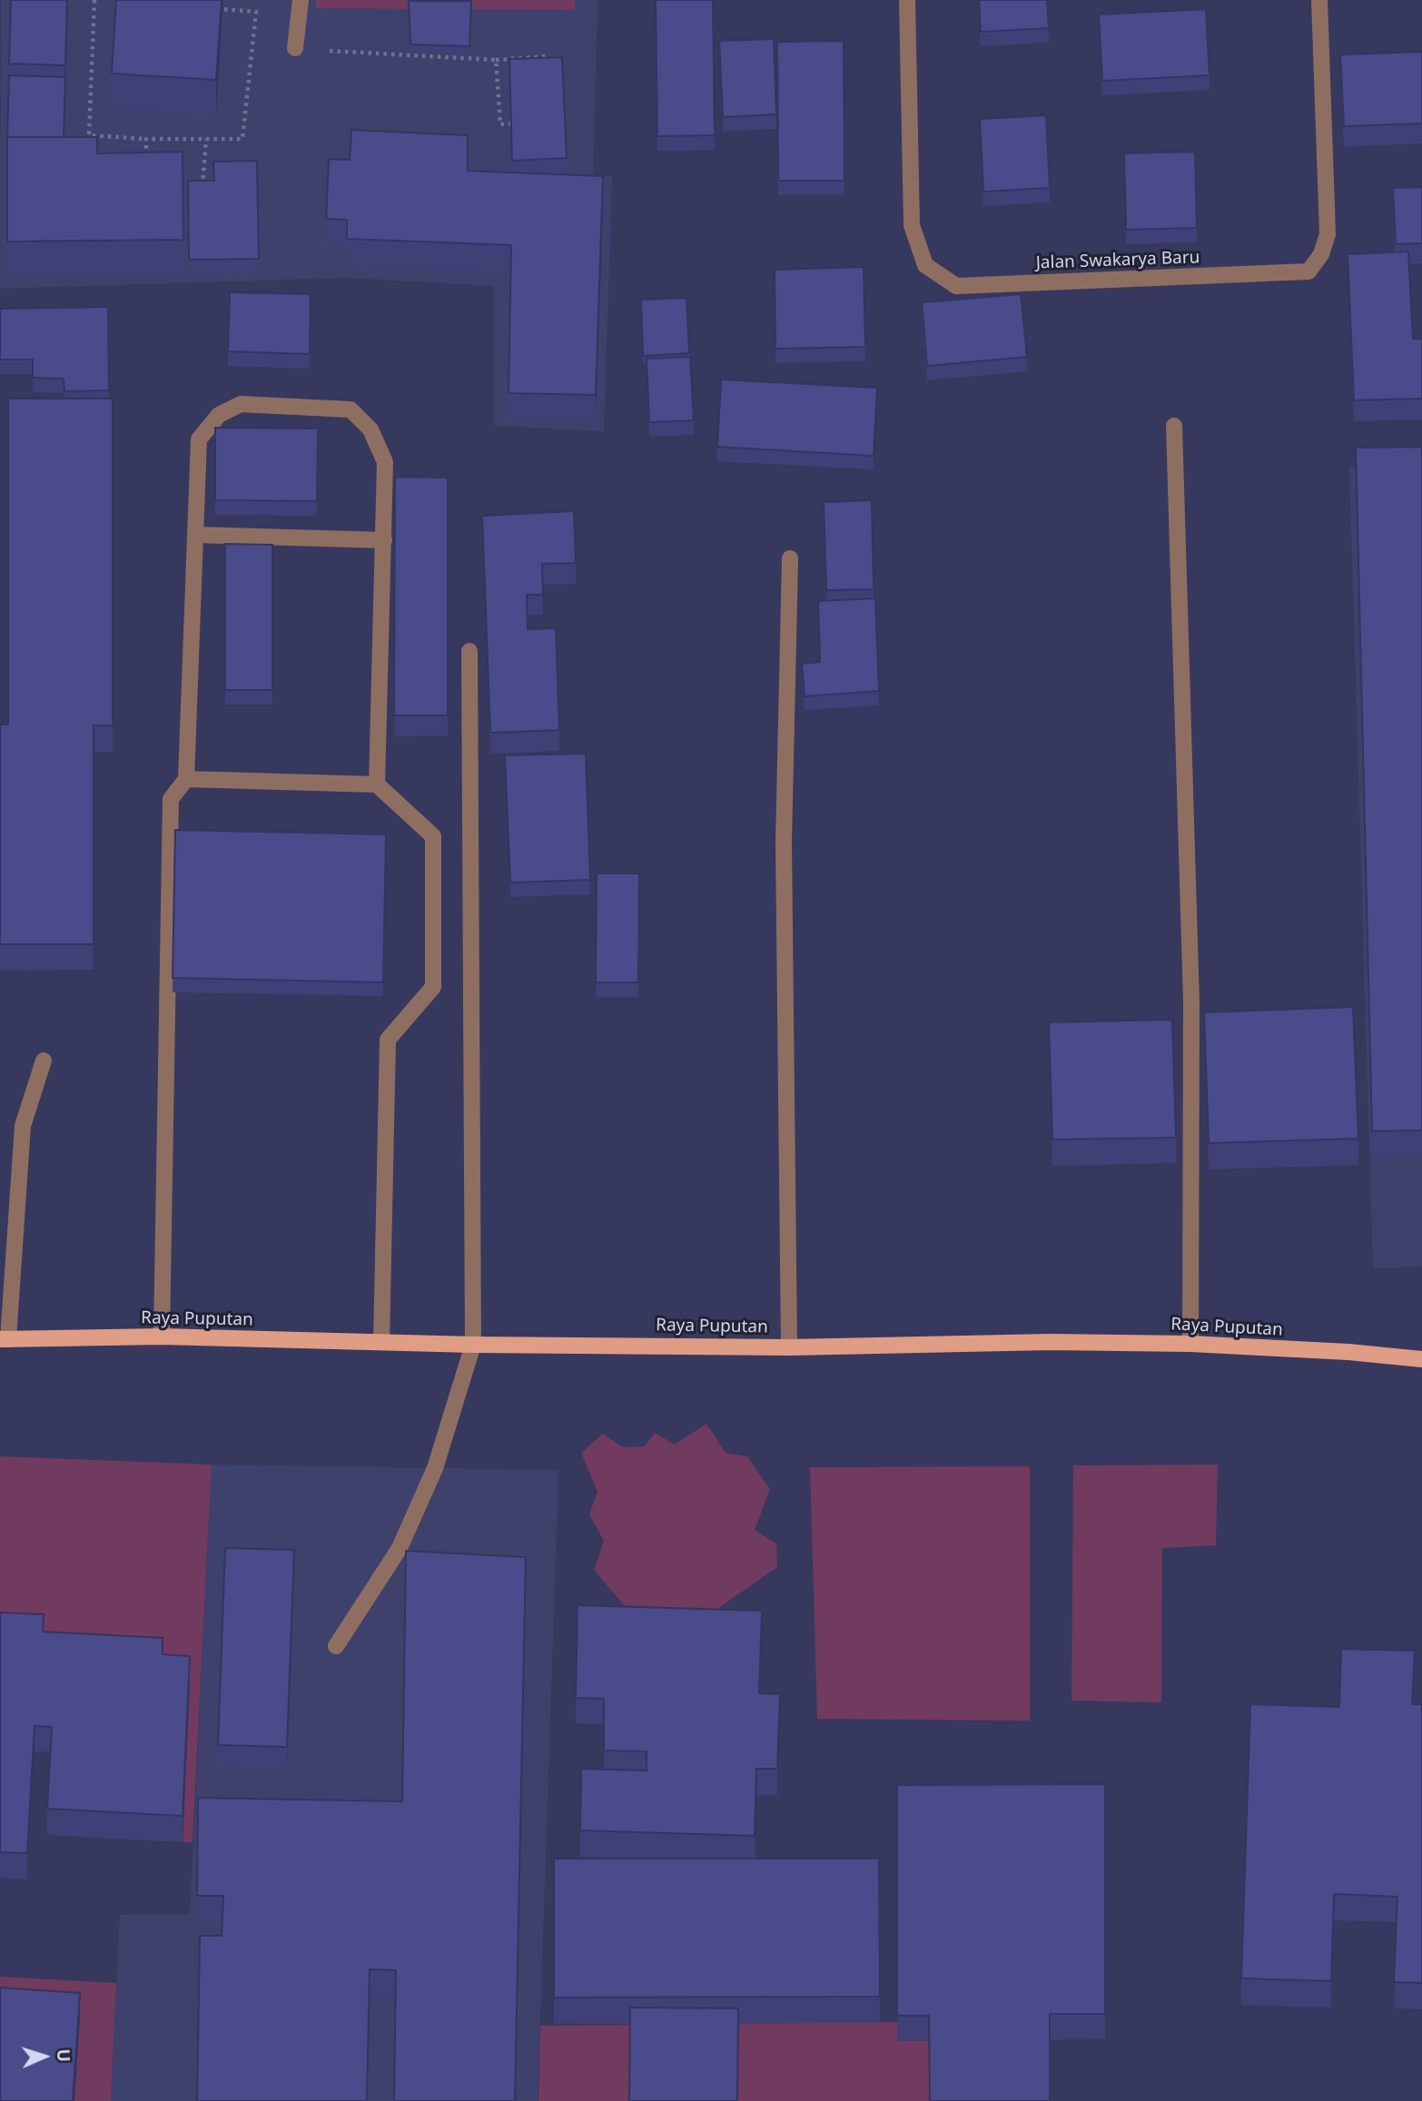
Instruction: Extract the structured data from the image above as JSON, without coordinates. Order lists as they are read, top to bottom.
{
  "streets": {
    "main road": ["Raya Puputan"],
    "street": ["Jalan Swakarya Baru"]
  },
  "north": "right"
}
